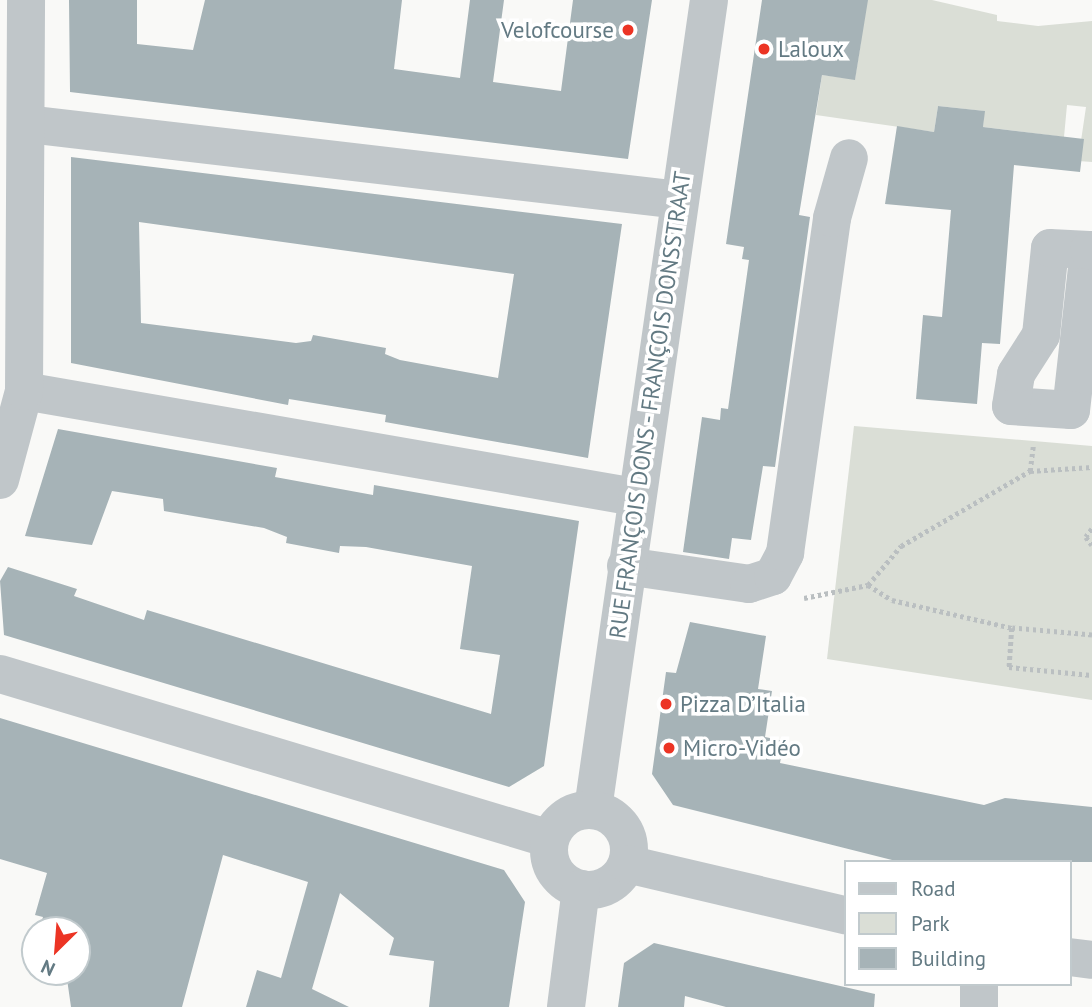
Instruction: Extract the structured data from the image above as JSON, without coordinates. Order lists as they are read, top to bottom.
{
  "streets": {
    "street": ["RUE FRANÇOIS DONS - FRANÇOIS DONSSTRAAT"]
  },
  "places": [
    "Velofcourse",
    "Laloux",
    "Pizza D’Italia",
    "Micro-Vidéo"
  ],
  "legend": ["Road", "Park", "Building"],
  "north": "bottom left"
}
